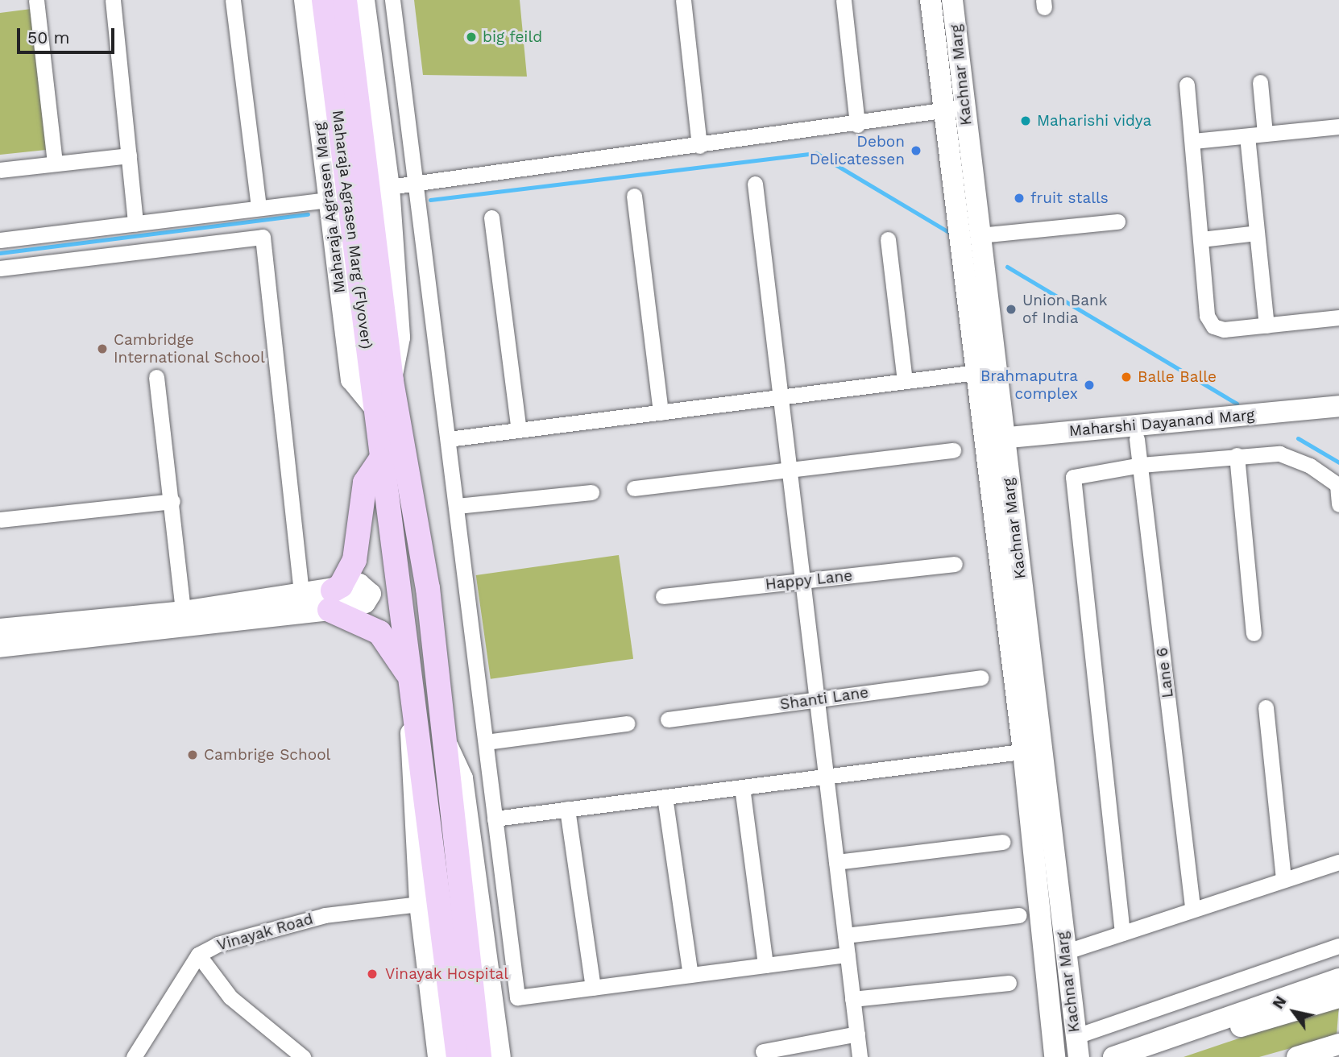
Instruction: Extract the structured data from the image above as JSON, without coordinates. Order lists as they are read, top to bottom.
{
  "streets": {
    "main road": ["Maharaja Agrasen Marg (Flyover)"],
    "street": [
      "Kachnar Marg",
      "Maharaja Agrasen Marg",
      "Maharshi Dayanand Marg",
      "Happy Lane",
      "Lane 6",
      "Shanti Lane",
      "Vinayak Road"
    ]
  },
  "crossings": [
    ["Kachnar Marg", "Maharshi Dayanand Marg"],
    ["Maharaja Agrasen Marg", "Maharaja Agrasen Marg (Flyover)"],
    ["Maharshi Dayanand Marg", "Lane 6"]
  ],
  "places": [
    "big feild",
    "Maharishi vidya",
    "Debon Delicatessen",
    "fruit stalls",
    "Union Bank of India",
    "Cambridge International School",
    "Balle Balle",
    "Brahmaputra complex",
    "Cambrige School",
    "Vinayak Hospital"
  ],
  "scale_bar": "50 m",
  "north": "top left"
}
